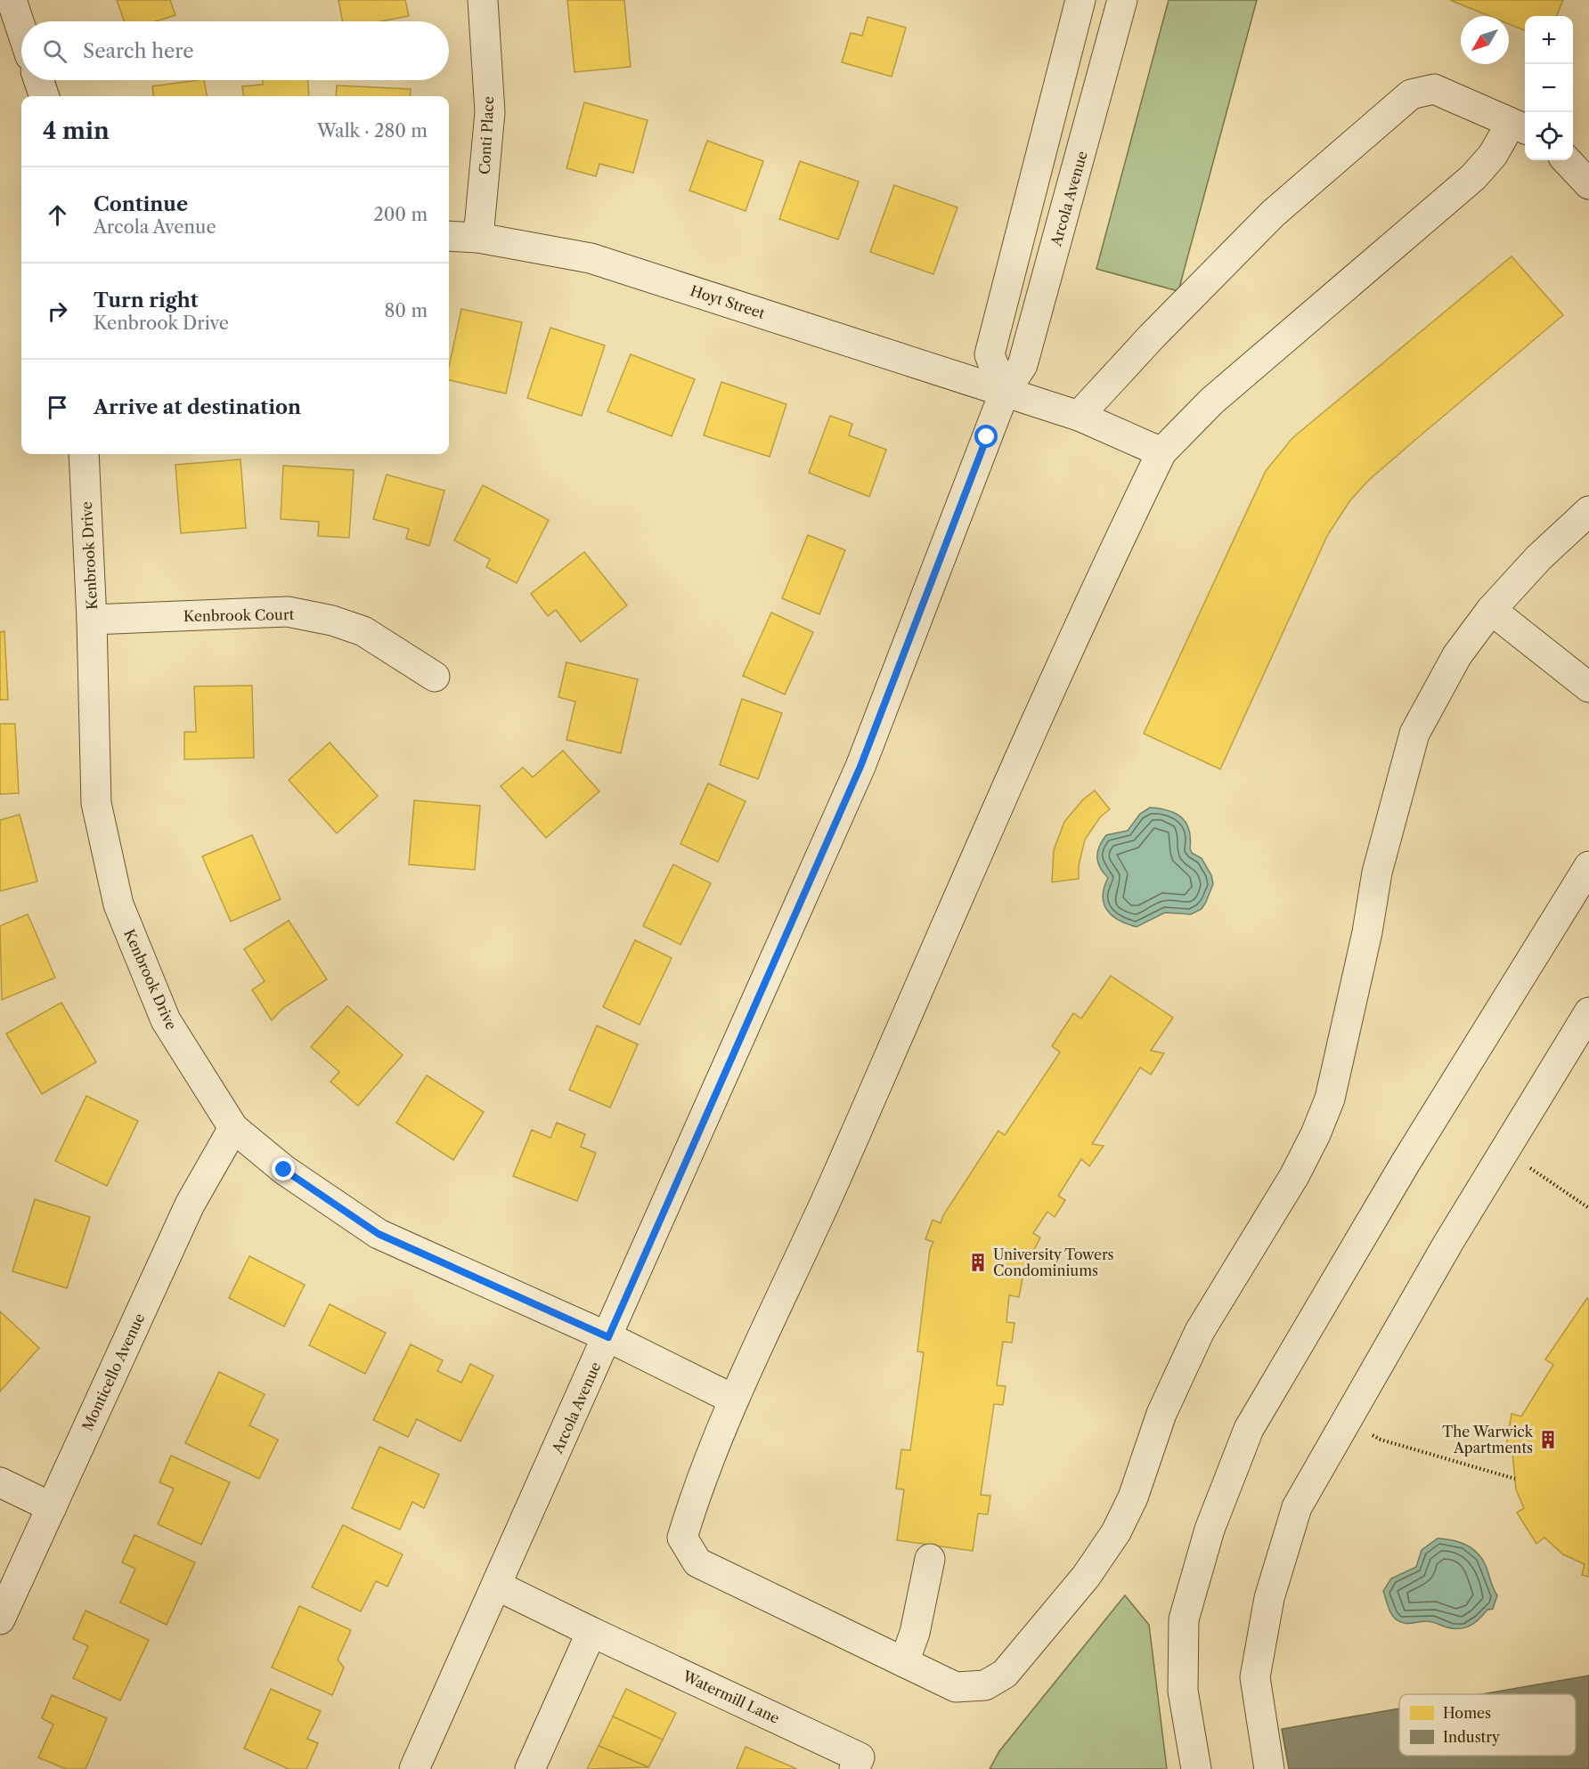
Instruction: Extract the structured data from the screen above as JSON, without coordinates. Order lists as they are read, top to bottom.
{
  "streets": {
    "street": [
      "Conti Place",
      "Arcola Avenue",
      "Hoyt Street",
      "Kenbrook Drive",
      "Kenbrook Court",
      "Monticello Avenue",
      "Watermill Lane"
    ]
  },
  "crossings": [
    ["Conti Place", "Hoyt Street"],
    ["Arcola Avenue", "Hoyt Street"],
    ["Arcola Avenue", "Kenbrook Drive"],
    ["Arcola Avenue", "Watermill Lane"],
    ["Kenbrook Drive", "Kenbrook Court"],
    ["Kenbrook Drive", "Monticello Avenue"]
  ],
  "places": {
    "building": ["University Towers Condominiums", "The Warwick Apartments"]
  },
  "legend": ["Homes", "Industry"],
  "north": "bottom left",
  "page": {
    "map_buttons": ["+", "−"],
    "search": "Search here",
    "heading": ["4 min", "Walk · 280 m"],
    "list": [
      ["Continue", "Arcola Avenue", "200 m"],
      ["Turn right", "Kenbrook Drive", "80 m"],
      "Arrive at destination"
    ]
  }
}
